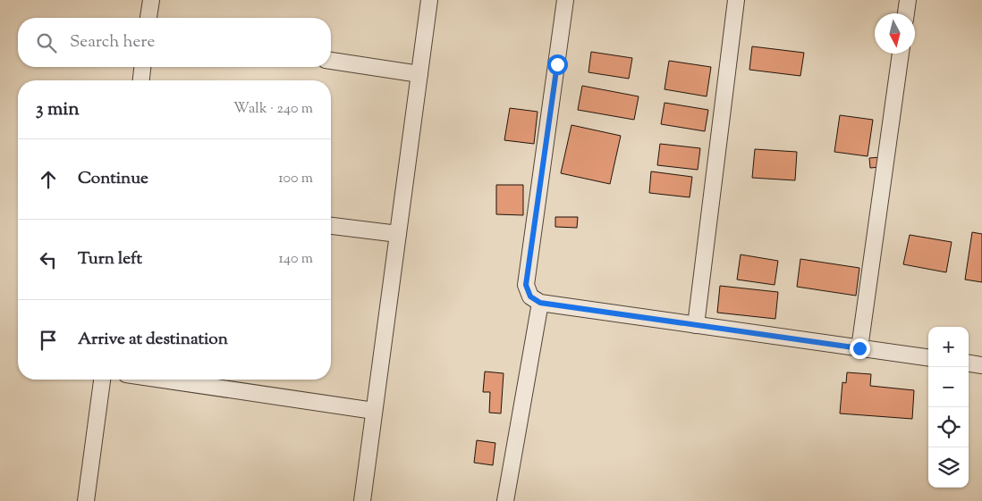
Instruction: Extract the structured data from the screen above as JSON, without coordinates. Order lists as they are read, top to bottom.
{
  "north": "bottom",
  "page": {
    "search": "Search here",
    "heading": ["3 min", "Walk · 240 m"],
    "list": [
      ["Continue", "100 m"],
      ["Turn left", "140 m"],
      "Arrive at destination"
    ],
    "map_buttons": ["+", "−"]
  }
}
